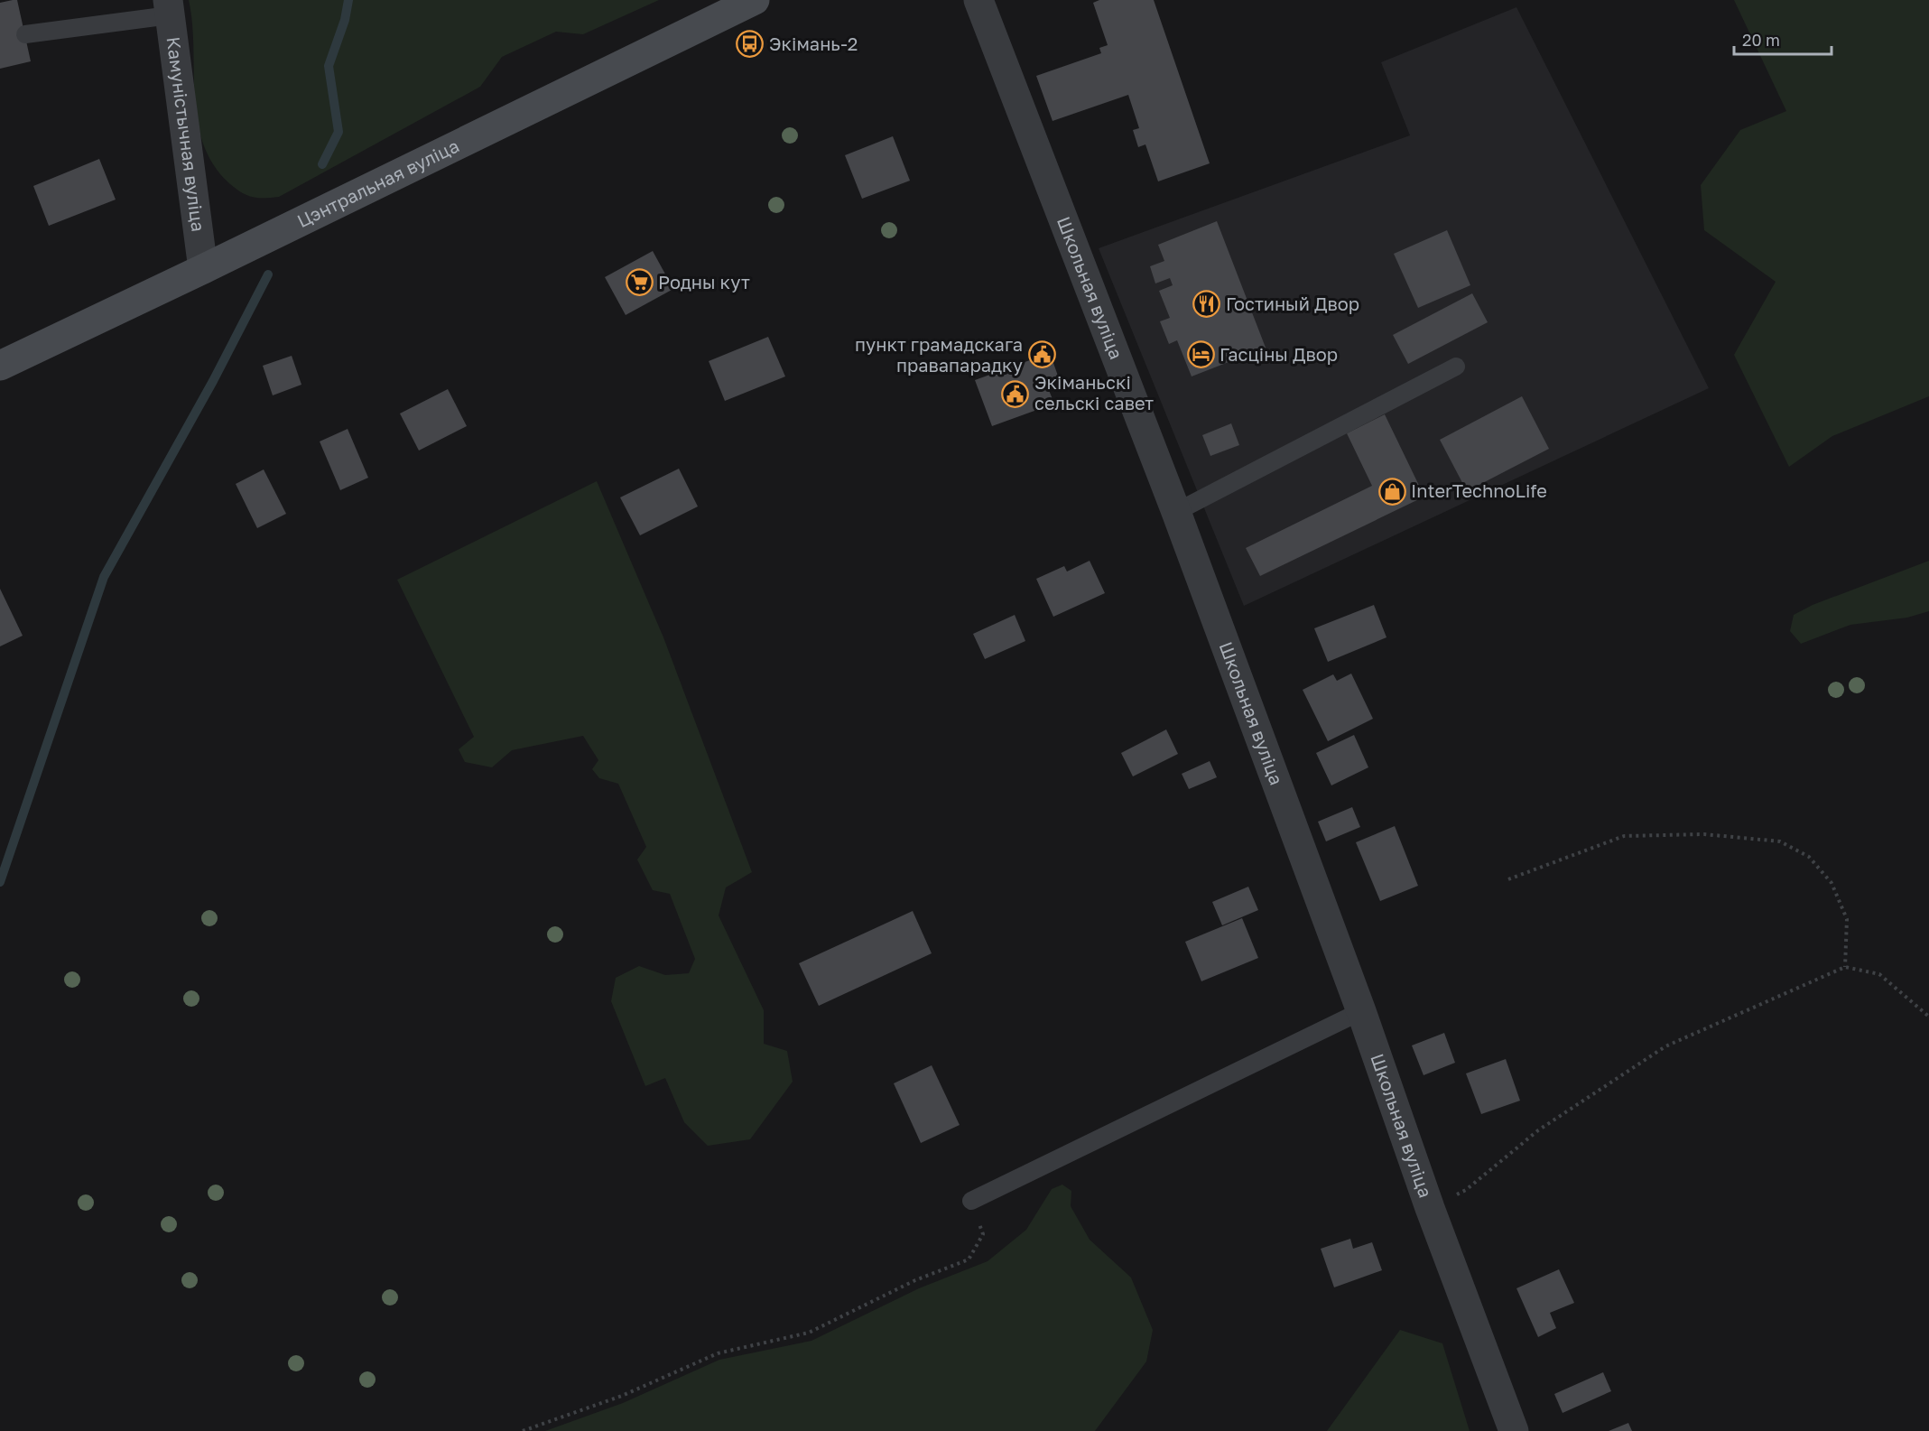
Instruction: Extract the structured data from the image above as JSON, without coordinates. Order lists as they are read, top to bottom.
{
  "streets": {
    "main road": ["Цэнтральная вуліца"],
    "street": ["Камуністычная вуліца", "Школьная вуліца"]
  },
  "crossings": [
    ["Камуністычная вуліца", "Цэнтральная вуліца"]
  ],
  "places": {
    "bus stop": ["Экімань-2"],
    "supermarket": ["Родны кут"],
    "restaurant": ["Гостиный Двор"],
    "public building": ["пункт грамадскага правапарадку", "Экіманьскі сельскі савет"],
    "hotel": ["Гасціны Двор"],
    "shop": ["InterTechnoLife"]
  },
  "scale_bar": "20 m"
}
